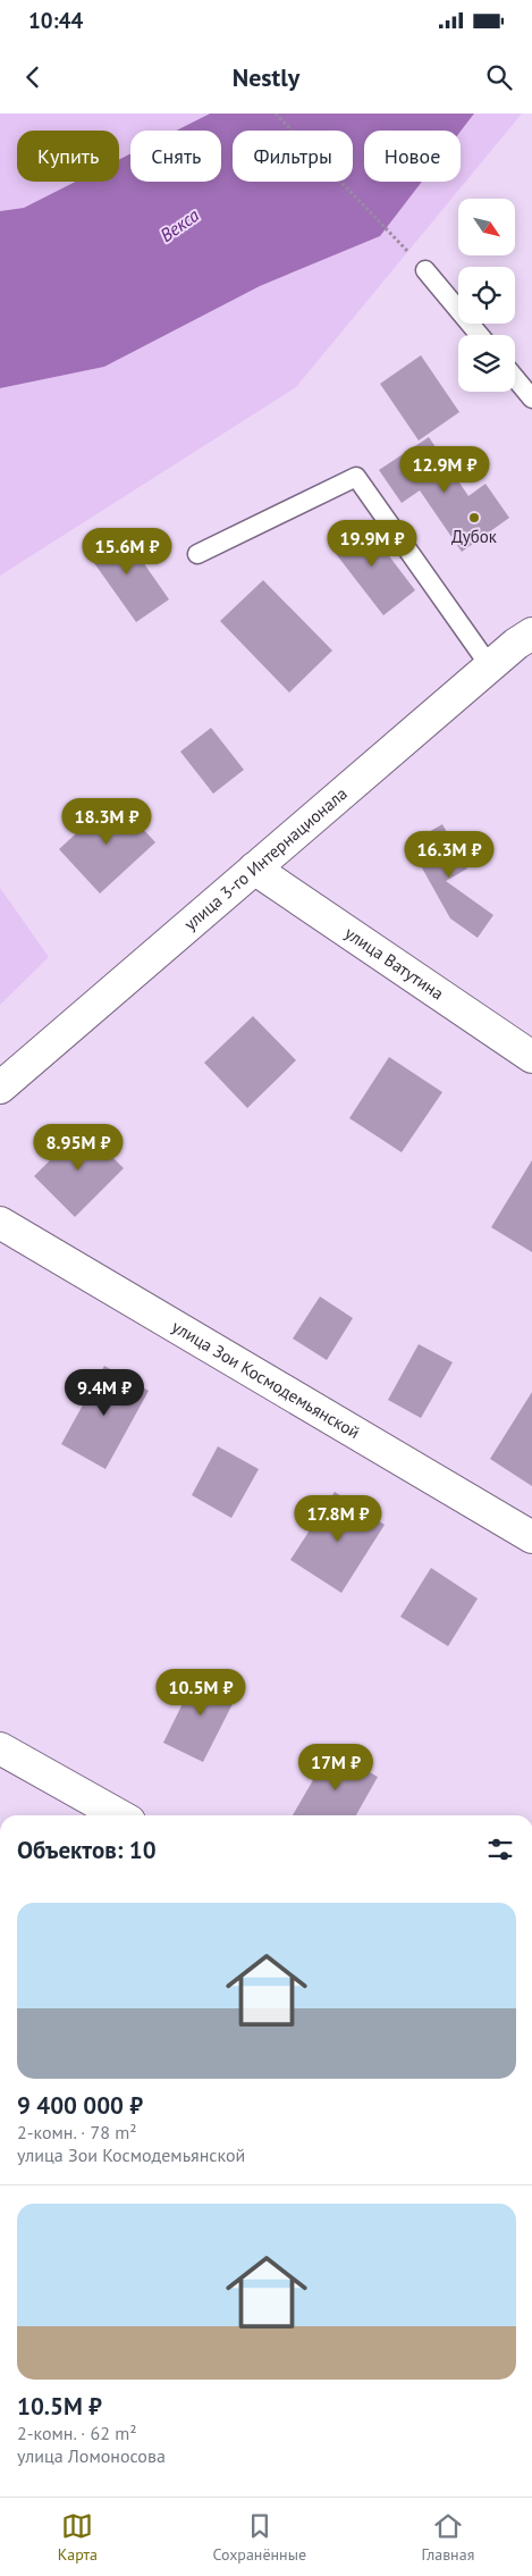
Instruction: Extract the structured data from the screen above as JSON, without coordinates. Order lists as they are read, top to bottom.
{
  "streets": {
    "street": ["улица 3-го Интернационала", "улица Ватутина", "улица Зои Космодемьянской"]
  },
  "crossings": [
    ["улица 3-го Интернационала", "улица Ватутина"]
  ],
  "water": ["Векса"],
  "places": ["Дубок"],
  "north": "bottom right",
  "page": {
    "status": "10:44",
    "header": "Nestly",
    "chip": [
      "Купить",
      "Снять",
      "Фильтры",
      "Новое"
    ],
    "price": [
      "12.9M ₽",
      "19.9M ₽",
      "15.6M ₽",
      "18.3M ₽",
      "16.3M ₽",
      "8.95M ₽",
      "9.4M ₽",
      "17.8M ₽",
      "10.5M ₽",
      "17M ₽"
    ],
    "heading": "Объектов: 10",
    "list": [
      {
        "name": "9 400 000 ₽",
        "note": "2-комн. · 78 m² · улица Зои Космодемьянской"
      },
      {
        "name": "10.5M ₽",
        "note": "2-комн. · 62 m² · улица Ломоносова"
      }
    ],
    "tabs": ["Карта", "Сохранённые", "Главная"]
  }
}
